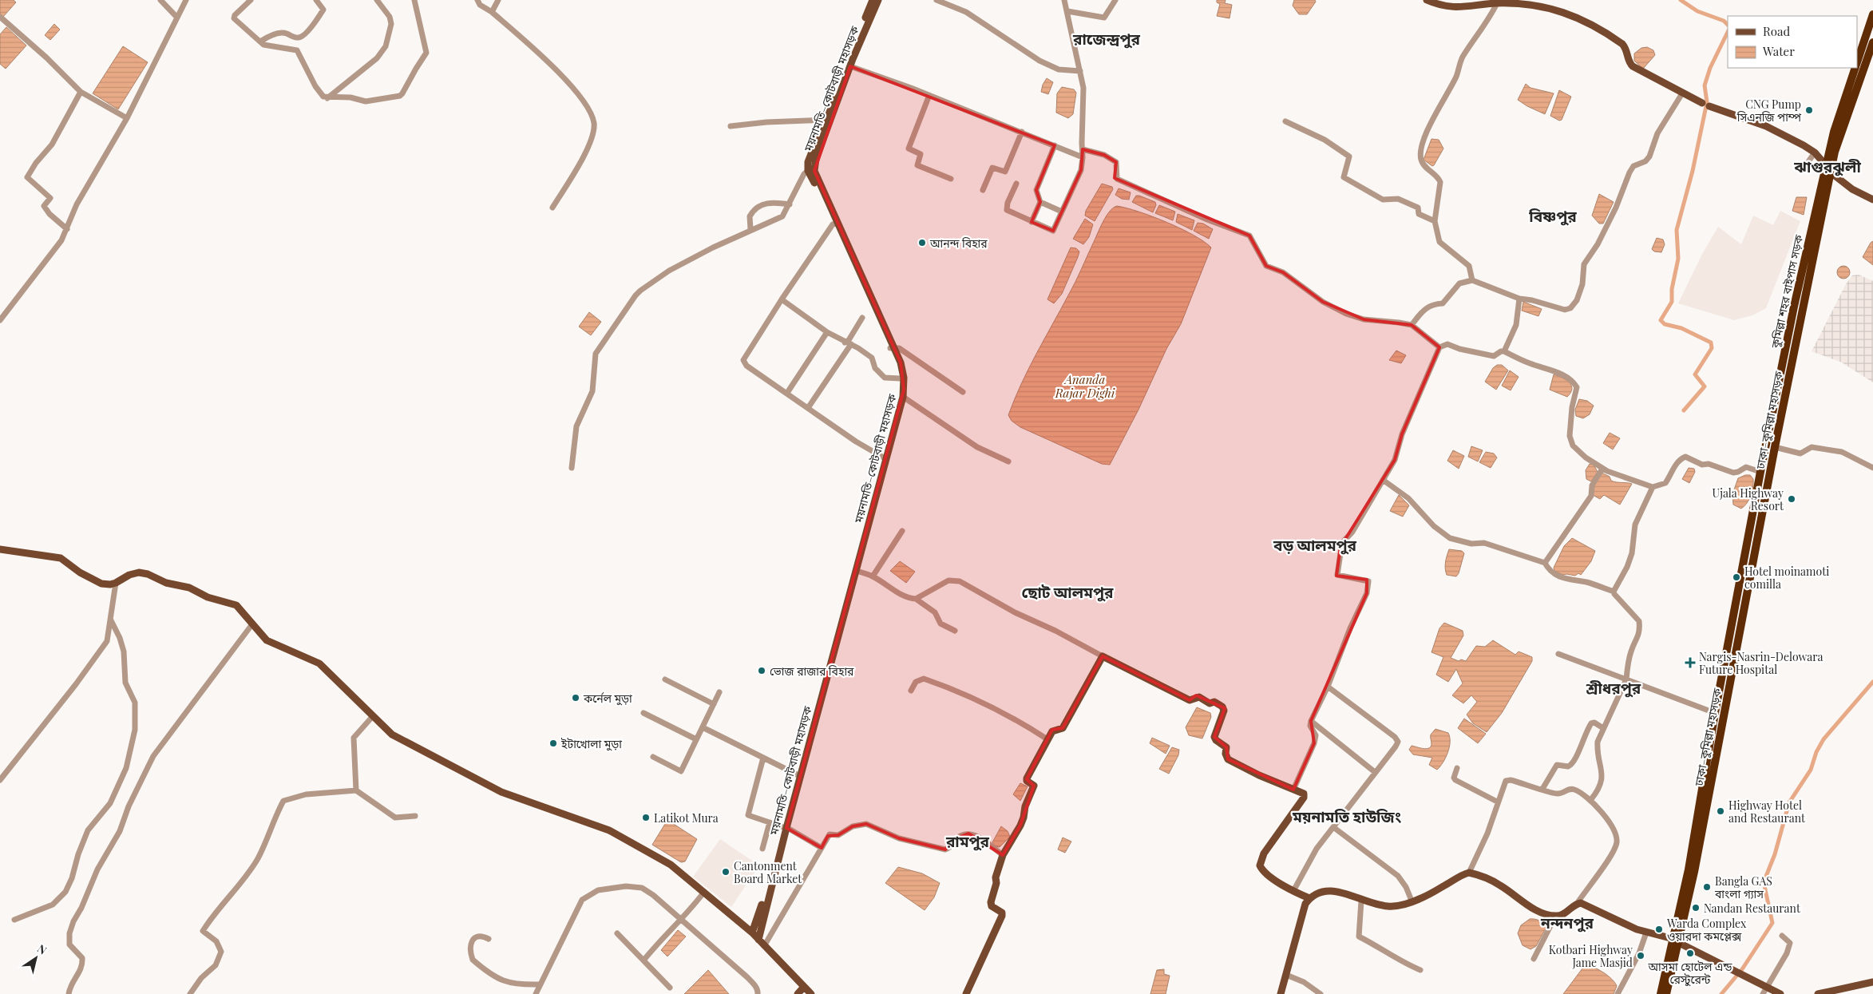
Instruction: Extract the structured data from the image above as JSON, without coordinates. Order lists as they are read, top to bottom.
{
  "streets": {
    "highway": ["কুমিল্লা শহর বাইপাস সড়ক", "ঢাকা–কুমিল্লা মহাসড়ক"],
    "main road": ["ময়নামতি–কোটবাড়ী মহাসড়ক"]
  },
  "crossings": [
    ["কুমিল্লা শহর বাইপাস সড়ক", "ঢাকা–কুমিল্লা মহাসড়ক"]
  ],
  "districts": [
    "রাজেন্দ্রপুর",
    "ঝাগুরঝুলী",
    "বিষ্ণপুর",
    "বড় আলমপুর",
    "ছোট আলমপুর",
    "শ্রীধরপুর",
    "ময়নামতি হাউজিং",
    "রামপুর",
    "নন্দনপুর"
  ],
  "water": ["Ananda Rajar Dighi"],
  "places": {
    "other": [
      "CNG Pump সিএনজি পাম্প",
      "আনন্দ বিহার",
      "Ujala Highway Resort",
      "Hotel moinamoti comilla",
      "ভোজ রাজার বিহার",
      "কর্নেল মুড়া",
      "ইটাখোলা মুড়া",
      "Highway Hotel and Restaurant",
      "Latikot Mura",
      "Cantonment Board Market",
      "Bangla GAS বাংলা গ্যাস",
      "Nandan Restaurant",
      "Warda Complex ওয়ারদা কমপ্লেক্স",
      "আসমা হোটেল এন্ড রেস্টুরেন্ট",
      "Kotbari Highway Jame Masjid"
    ],
    "health": ["Nargis-Nasrin-Delowara Future Hospital"]
  },
  "legend": ["Road", "Water"],
  "north": "top right"
}
